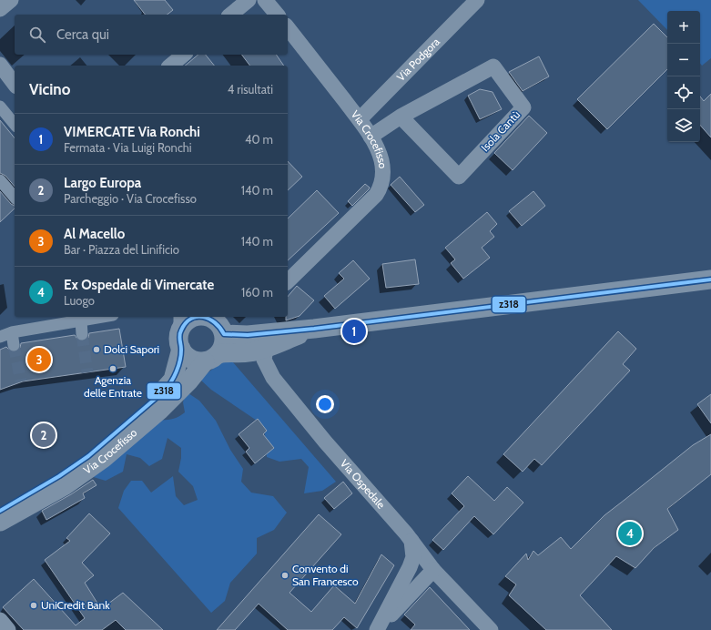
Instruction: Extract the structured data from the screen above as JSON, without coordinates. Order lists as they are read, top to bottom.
{
  "streets": {
    "street": [
      "Via Podgora",
      "Isola Cantù",
      "Via Crocefisso",
      "Via Ospedale"
    ]
  },
  "crossings": [
    ["Via Podgora", "Via Crocefisso"],
    ["Isola Cantù", "Via Crocefisso"]
  ],
  "places": [
    "Dolci Sapori",
    "Agenzia delle Entrate",
    "Convento di San Francesco",
    "UniCredit Bank"
  ],
  "lines": ["transit line z318"],
  "page": {
    "map_buttons": ["+", "−"],
    "search": "Cerca qui",
    "heading": ["Vicino", "4 risultati"],
    "list": [
      {
        "mark": "1",
        "name": "VIMERCATE Via Ronchi",
        "note": "Fermata · Via Luigi Ronchi",
        "value": "40 m"
      },
      {
        "mark": "2",
        "name": "Largo Europa",
        "note": "Parcheggio · Via Crocefisso",
        "value": "140 m"
      },
      {
        "mark": "3",
        "name": "Al Macello",
        "note": "Bar · Piazza del Linificio",
        "value": "140 m"
      },
      {
        "mark": "4",
        "name": "Ex Ospedale di Vimercate",
        "note": "Luogo",
        "value": "160 m"
      }
    ],
    "pins": [
      "1",
      "3",
      "2",
      "4"
    ]
  }
}
